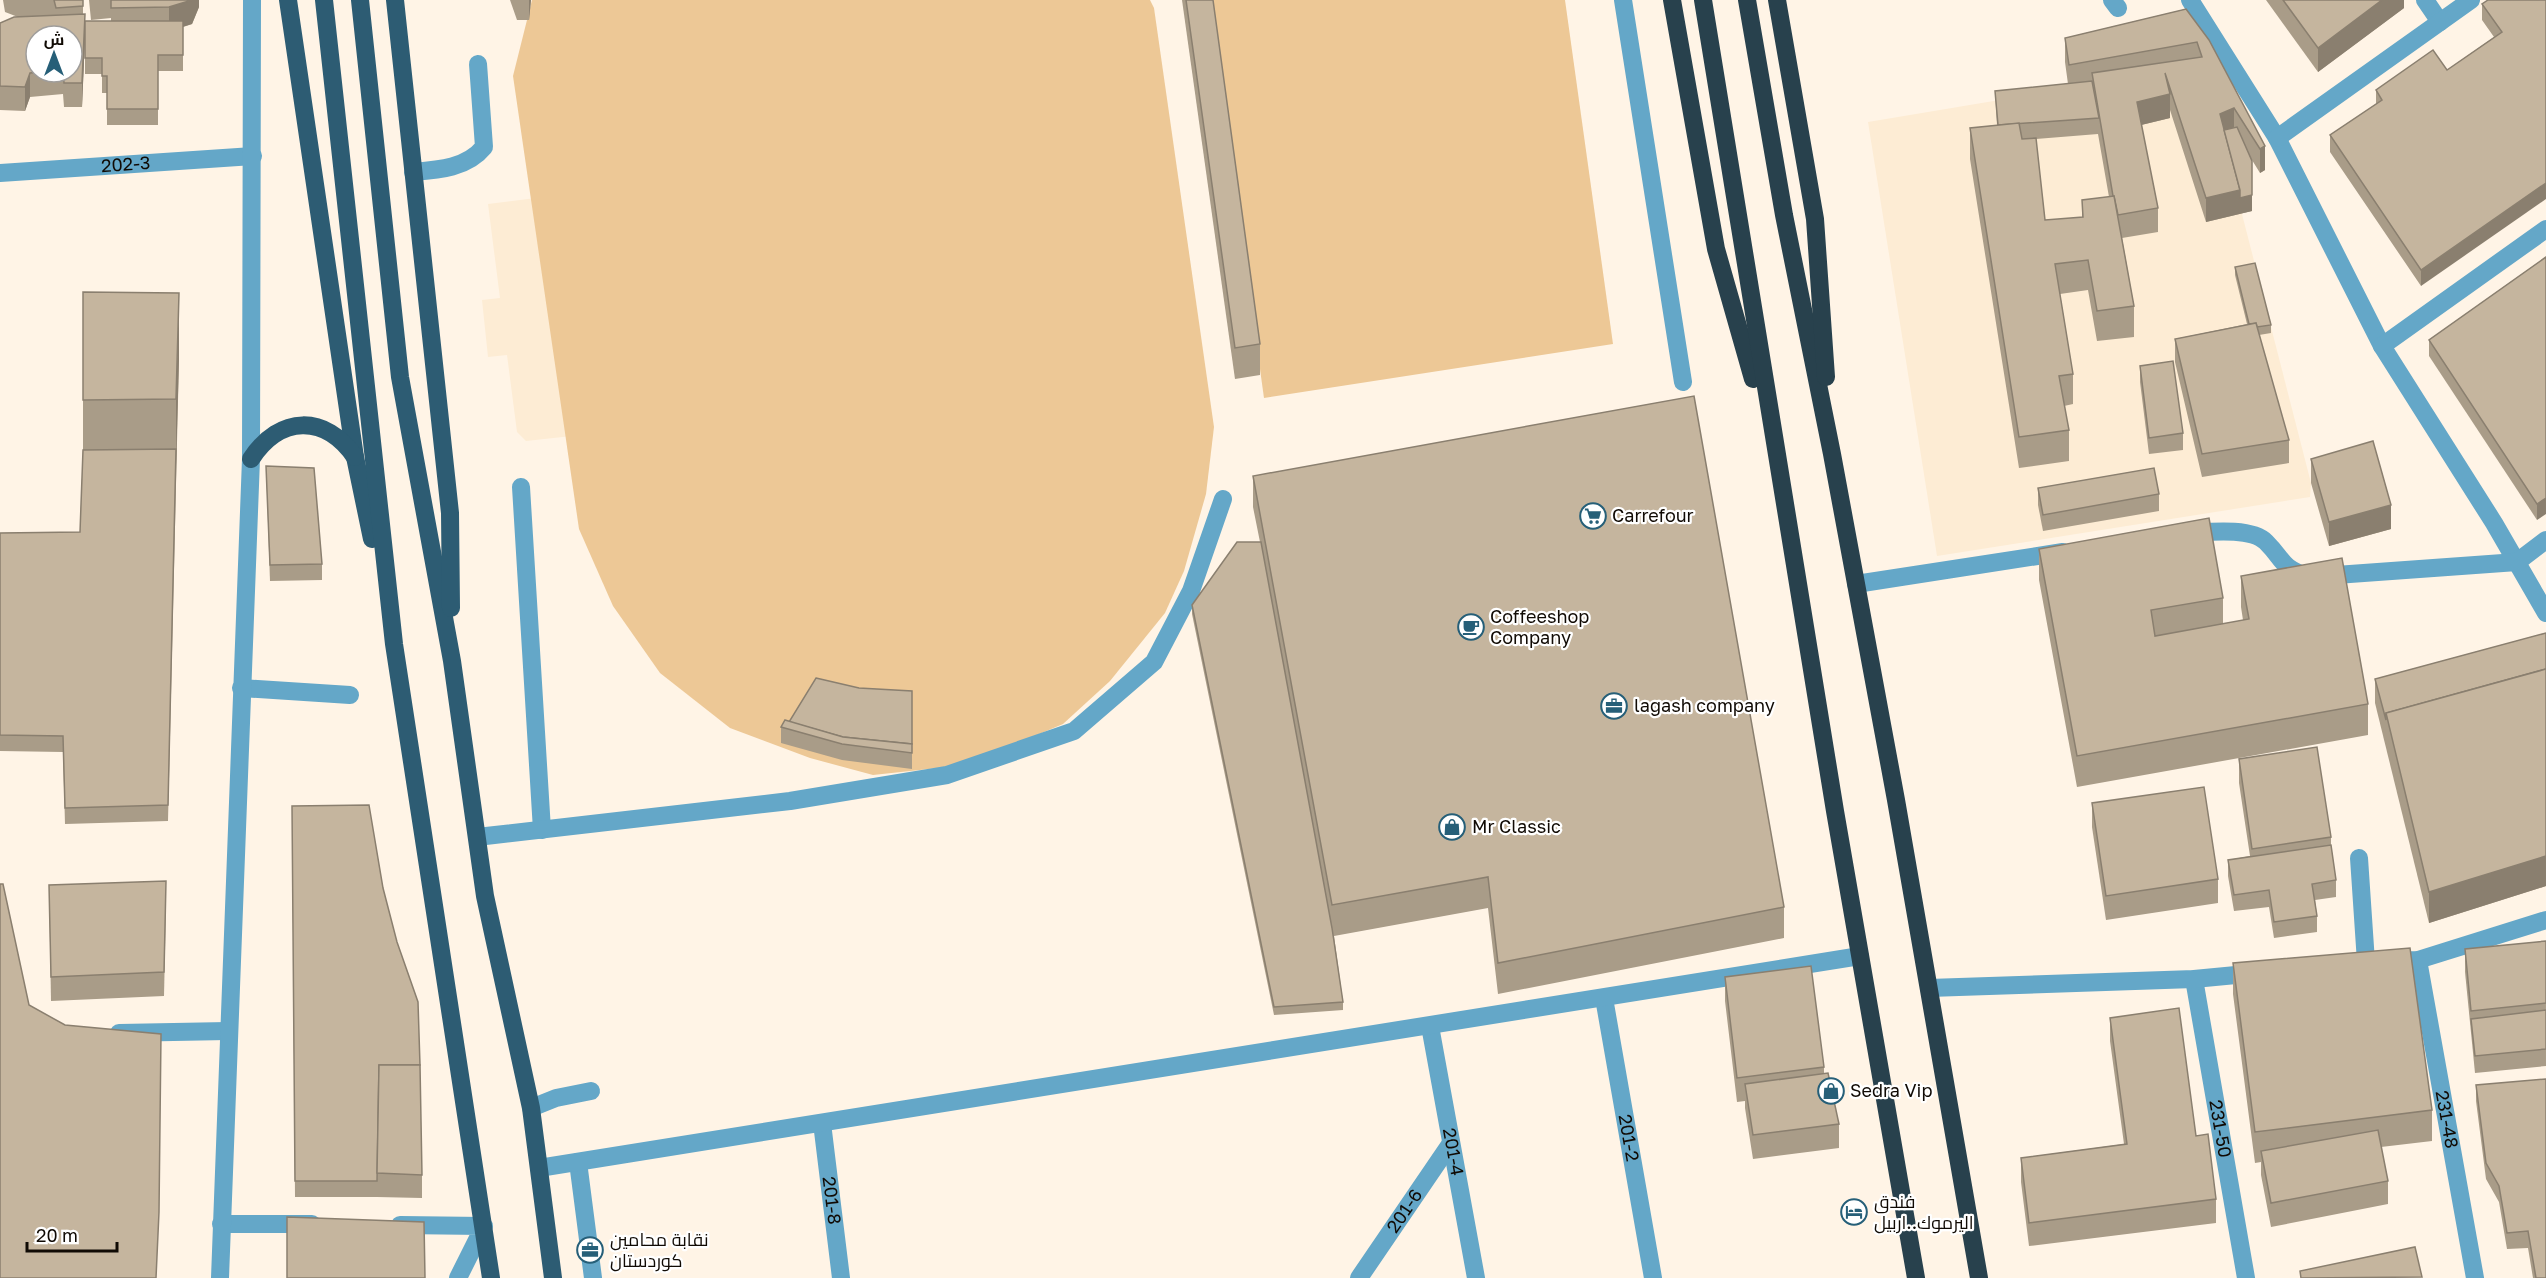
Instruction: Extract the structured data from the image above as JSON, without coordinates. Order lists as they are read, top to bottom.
{
  "streets": {
    "street": [
      "202-3",
      "231-48",
      "231-50",
      "201-2",
      "201-4",
      "201-8",
      "201-6"
    ]
  },
  "crossings": [
    ["201-4", "201-6"]
  ],
  "places": {
    "supermarket": ["Carrefour"],
    "cafe": ["Coffeeshop Company"],
    "office": ["lagash company", "نقابة محامين كوردستان"],
    "shop": ["Mr Classic", "Sedra Vip"],
    "hotel": ["فندق اليرموك..اربيل"]
  },
  "scale_bar": "20 m",
  "north": "top"
}
